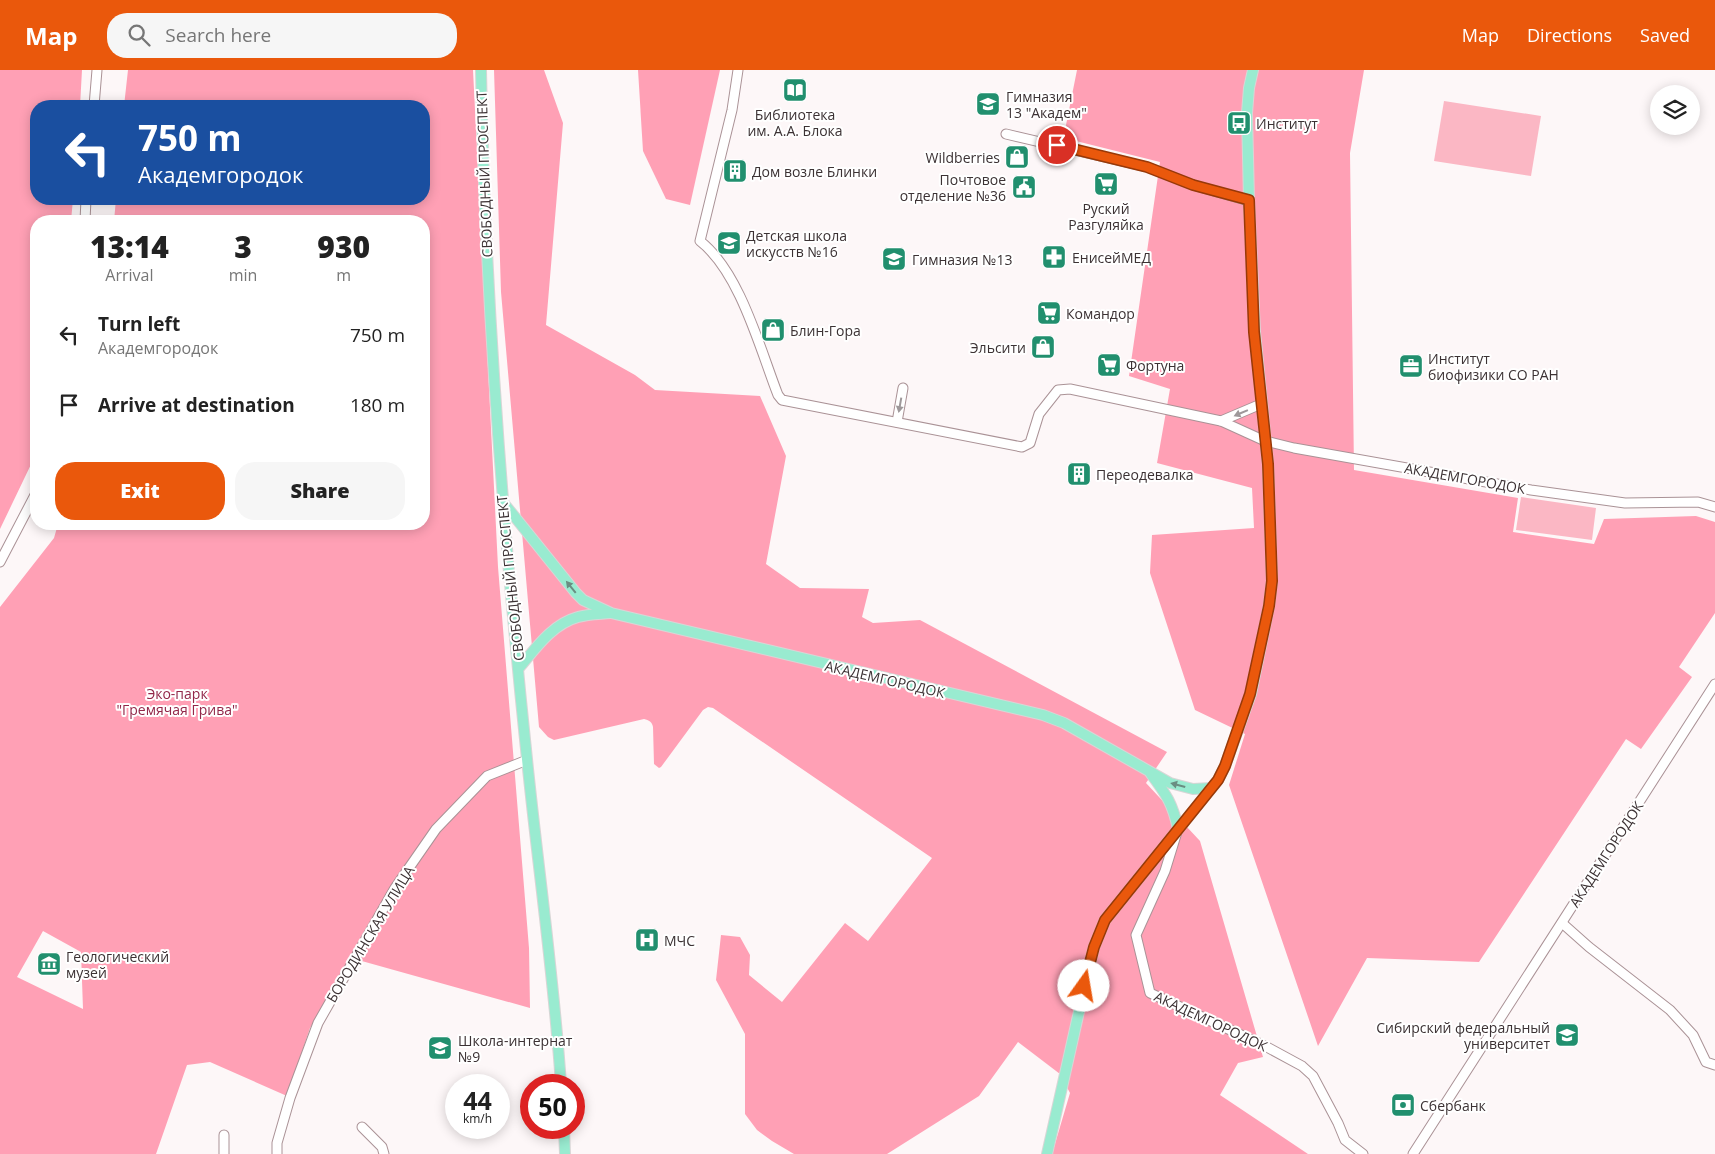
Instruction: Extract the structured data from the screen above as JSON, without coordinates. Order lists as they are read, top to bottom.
{
  "streets": {
    "main road": ["СВОБОДНЫЙ ПРОСПЕКТ", "АКАДЕМГОРОДОК"],
    "street": ["БОРОДИНСКАЯ УЛИЦА"]
  },
  "crossings": [
    ["СВОБОДНЫЙ ПРОСПЕКТ", "БОРОДИНСКАЯ УЛИЦА"]
  ],
  "parks": ["Эко-парк \"Гремячая Грива\""],
  "places": {
    "library": ["Библиотека им. А.А. Блока"],
    "school or university": [
      "Гимназия 13 \"Академ\"",
      "Детская школа искусств №16",
      "Гимназия №13",
      "Сибирский федеральный университет",
      "Школа-интернат №9"
    ],
    "bus stop": ["Институт"],
    "shop": ["Wildberries", "Блин-Гора", "Эльсити"],
    "building": ["Дом возле Блинки", "Переодевалка"],
    "supermarket": ["Руский Разгуляйка", "Командор", "Фортуна"],
    "public building": ["Почтовое отделение №36"],
    "pharmacy": ["ЕнисейМЕД"],
    "office": ["Институт биофизики СО РАН"],
    "hospital": ["МЧС"],
    "museum": ["Геологический музей"],
    "bank": ["Сбербанк"]
  },
  "page": {
    "header": "Map",
    "search": "Search here",
    "nav": ["Map", "Directions", "Saved"],
    "turn": ["750 m", "Академгородок"],
    "eta": [
      "13:14",
      "Arrival",
      "3",
      "min",
      "930",
      "m"
    ],
    "list": [
      {
        "name": "Turn left",
        "note": "Академгородок",
        "value": "750 m"
      },
      {
        "name": "Arrive at destination",
        "value": "180 m"
      }
    ],
    "buttons": ["Exit", "Share"],
    "speed": "44 km/h",
    "limit": "50"
  }
}
